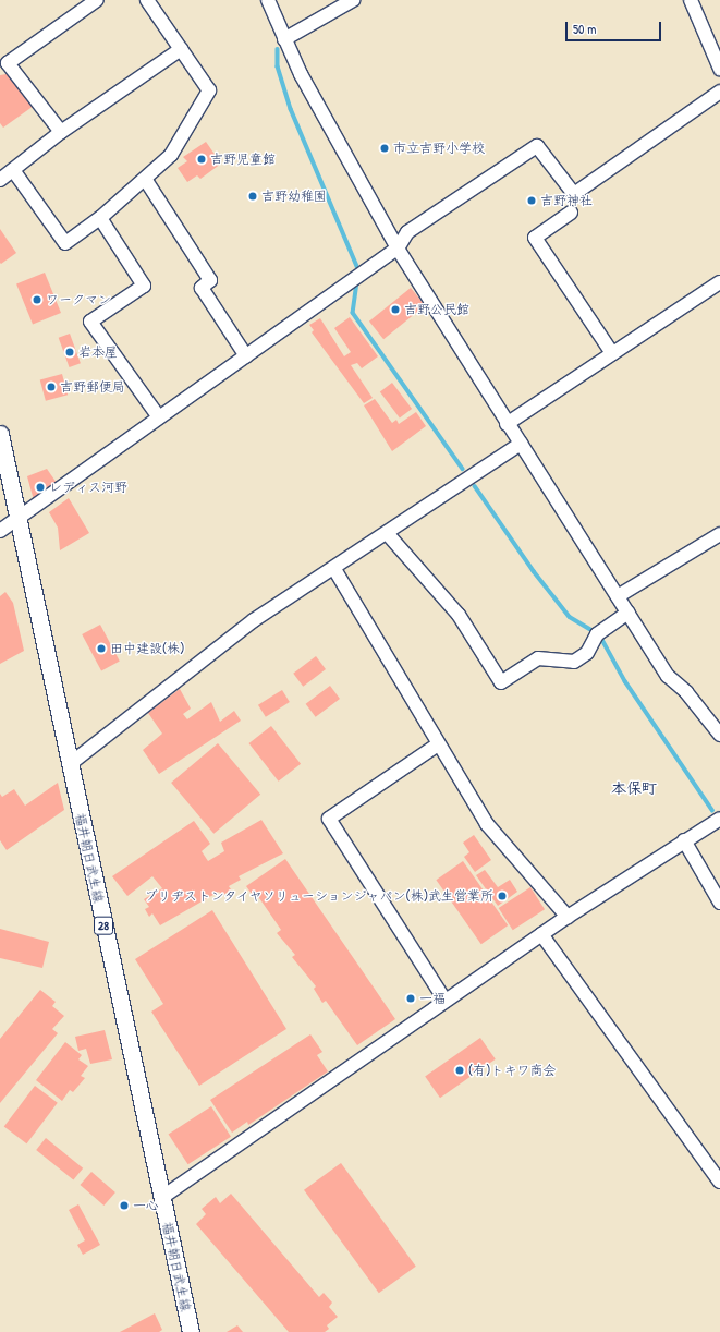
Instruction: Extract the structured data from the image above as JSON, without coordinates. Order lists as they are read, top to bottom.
{
  "streets": {
    "main road": ["福井朝日武生線", "28"]
  },
  "districts": ["本保町"],
  "places": [
    "市立吉野小学校",
    "吉野児童館",
    "吉野幼稚園",
    "吉野神社",
    "ワークマン",
    "吉野公民館",
    "岩本屋",
    "吉野郵便局",
    "レディス河野",
    "田中建設(株)",
    "ブリヂストンタイヤソリューションジャパン(株)武生営業所",
    "一福",
    "(有)トキワ商会",
    "一心"
  ],
  "scale_bar": "50 m"
}
